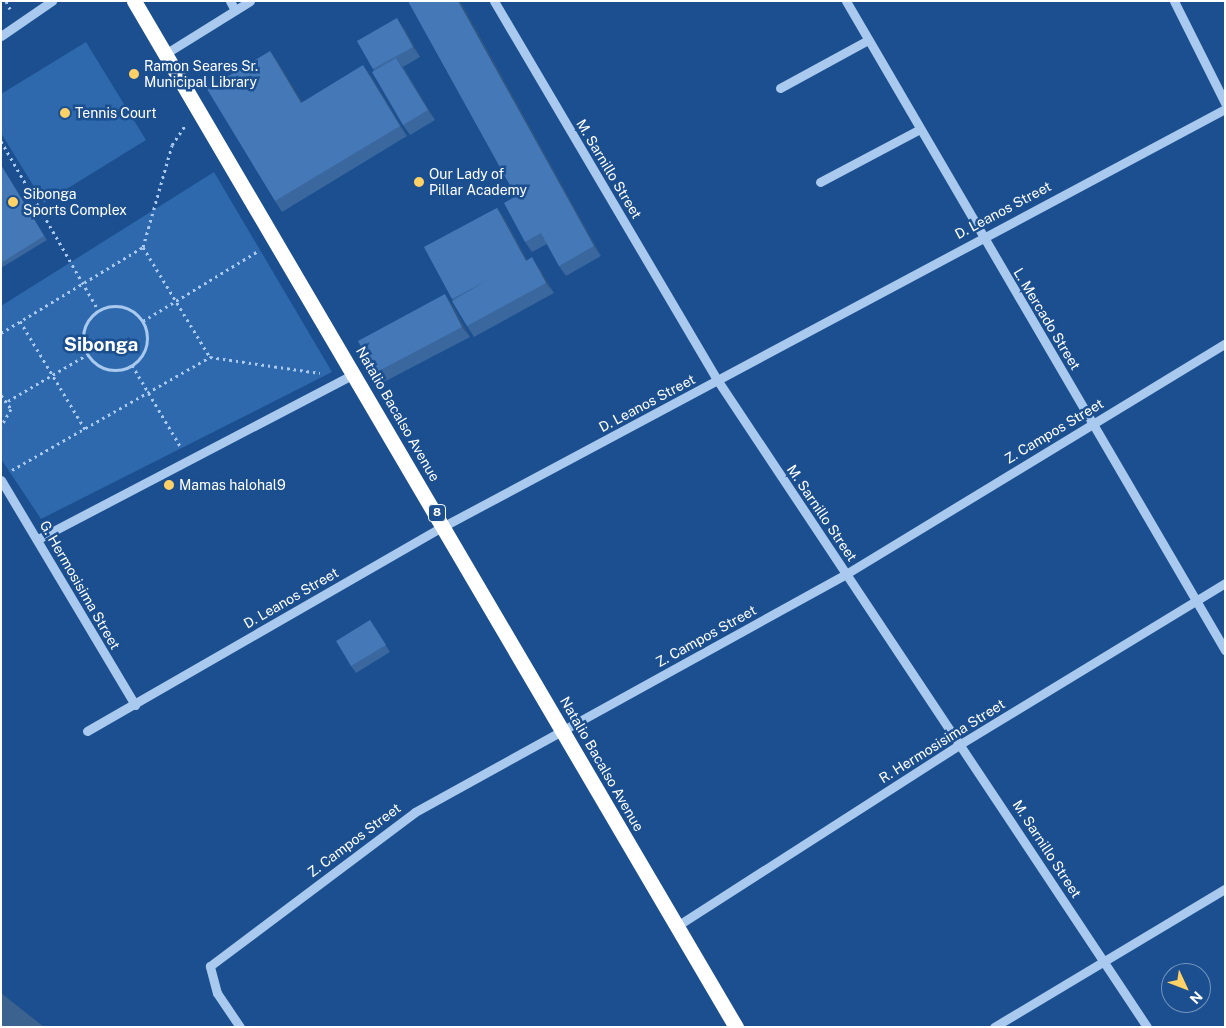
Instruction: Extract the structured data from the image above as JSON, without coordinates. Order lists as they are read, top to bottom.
{
  "streets": {
    "highway": ["Natalio Bacalso Avenue", "8"],
    "street": [
      "M. Sarnillo Street",
      "D. Leanos Street",
      "L. Mercado Street",
      "Z. Campos Street",
      "G. Hermosisima Street",
      "R. Hermosisima Street"
    ]
  },
  "crossings": [
    ["M. Sarnillo Street", "D. Leanos Street"],
    ["M. Sarnillo Street", "Z. Campos Street"],
    ["M. Sarnillo Street", "R. Hermosisima Street"],
    ["D. Leanos Street", "L. Mercado Street"],
    ["D. Leanos Street", "Natalio Bacalso Avenue"],
    ["D. Leanos Street", "G. Hermosisima Street"],
    ["L. Mercado Street", "Z. Campos Street"],
    ["L. Mercado Street", "R. Hermosisima Street"],
    ["Natalio Bacalso Avenue", "Z. Campos Street"],
    ["Natalio Bacalso Avenue", "R. Hermosisima Street"]
  ],
  "districts": ["Sibonga"],
  "places": [
    "Ramon Seares Sr. Municipal Library",
    "Tennis Court",
    "Our Lady of Pillar Academy",
    "Sibonga Sports Complex",
    "Mamas halohal9"
  ],
  "north": "bottom right"
}
